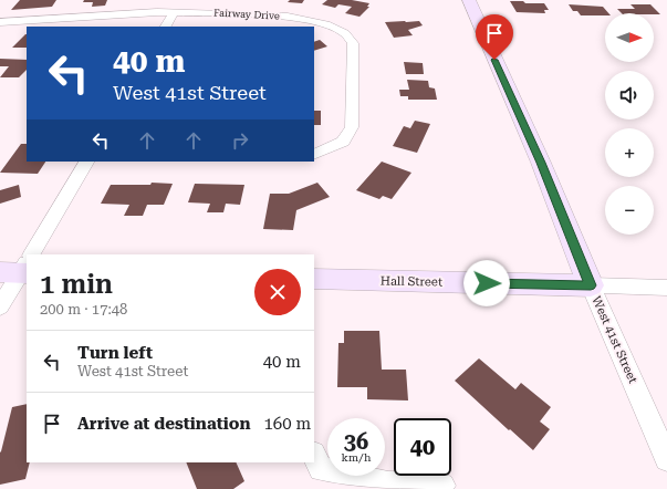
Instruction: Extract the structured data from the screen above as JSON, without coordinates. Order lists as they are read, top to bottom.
{
  "streets": {
    "street": ["Fairway Drive", "Hall Street", "West 41st Street"]
  },
  "crossings": [
    ["Hall Street", "West 41st Street"]
  ],
  "north": "right",
  "page": {
    "map_buttons": ["+", "−"],
    "turn": ["40 m", "West 41st Street"],
    "heading": ["1 min", "200 m · 17:48"],
    "list": [
      {
        "name": "Turn left",
        "note": "West 41st Street",
        "value": "40 m"
      },
      {
        "name": "Arrive at destination",
        "value": "160 m"
      }
    ],
    "speed": "36 km/h",
    "limit": "40"
  }
}
